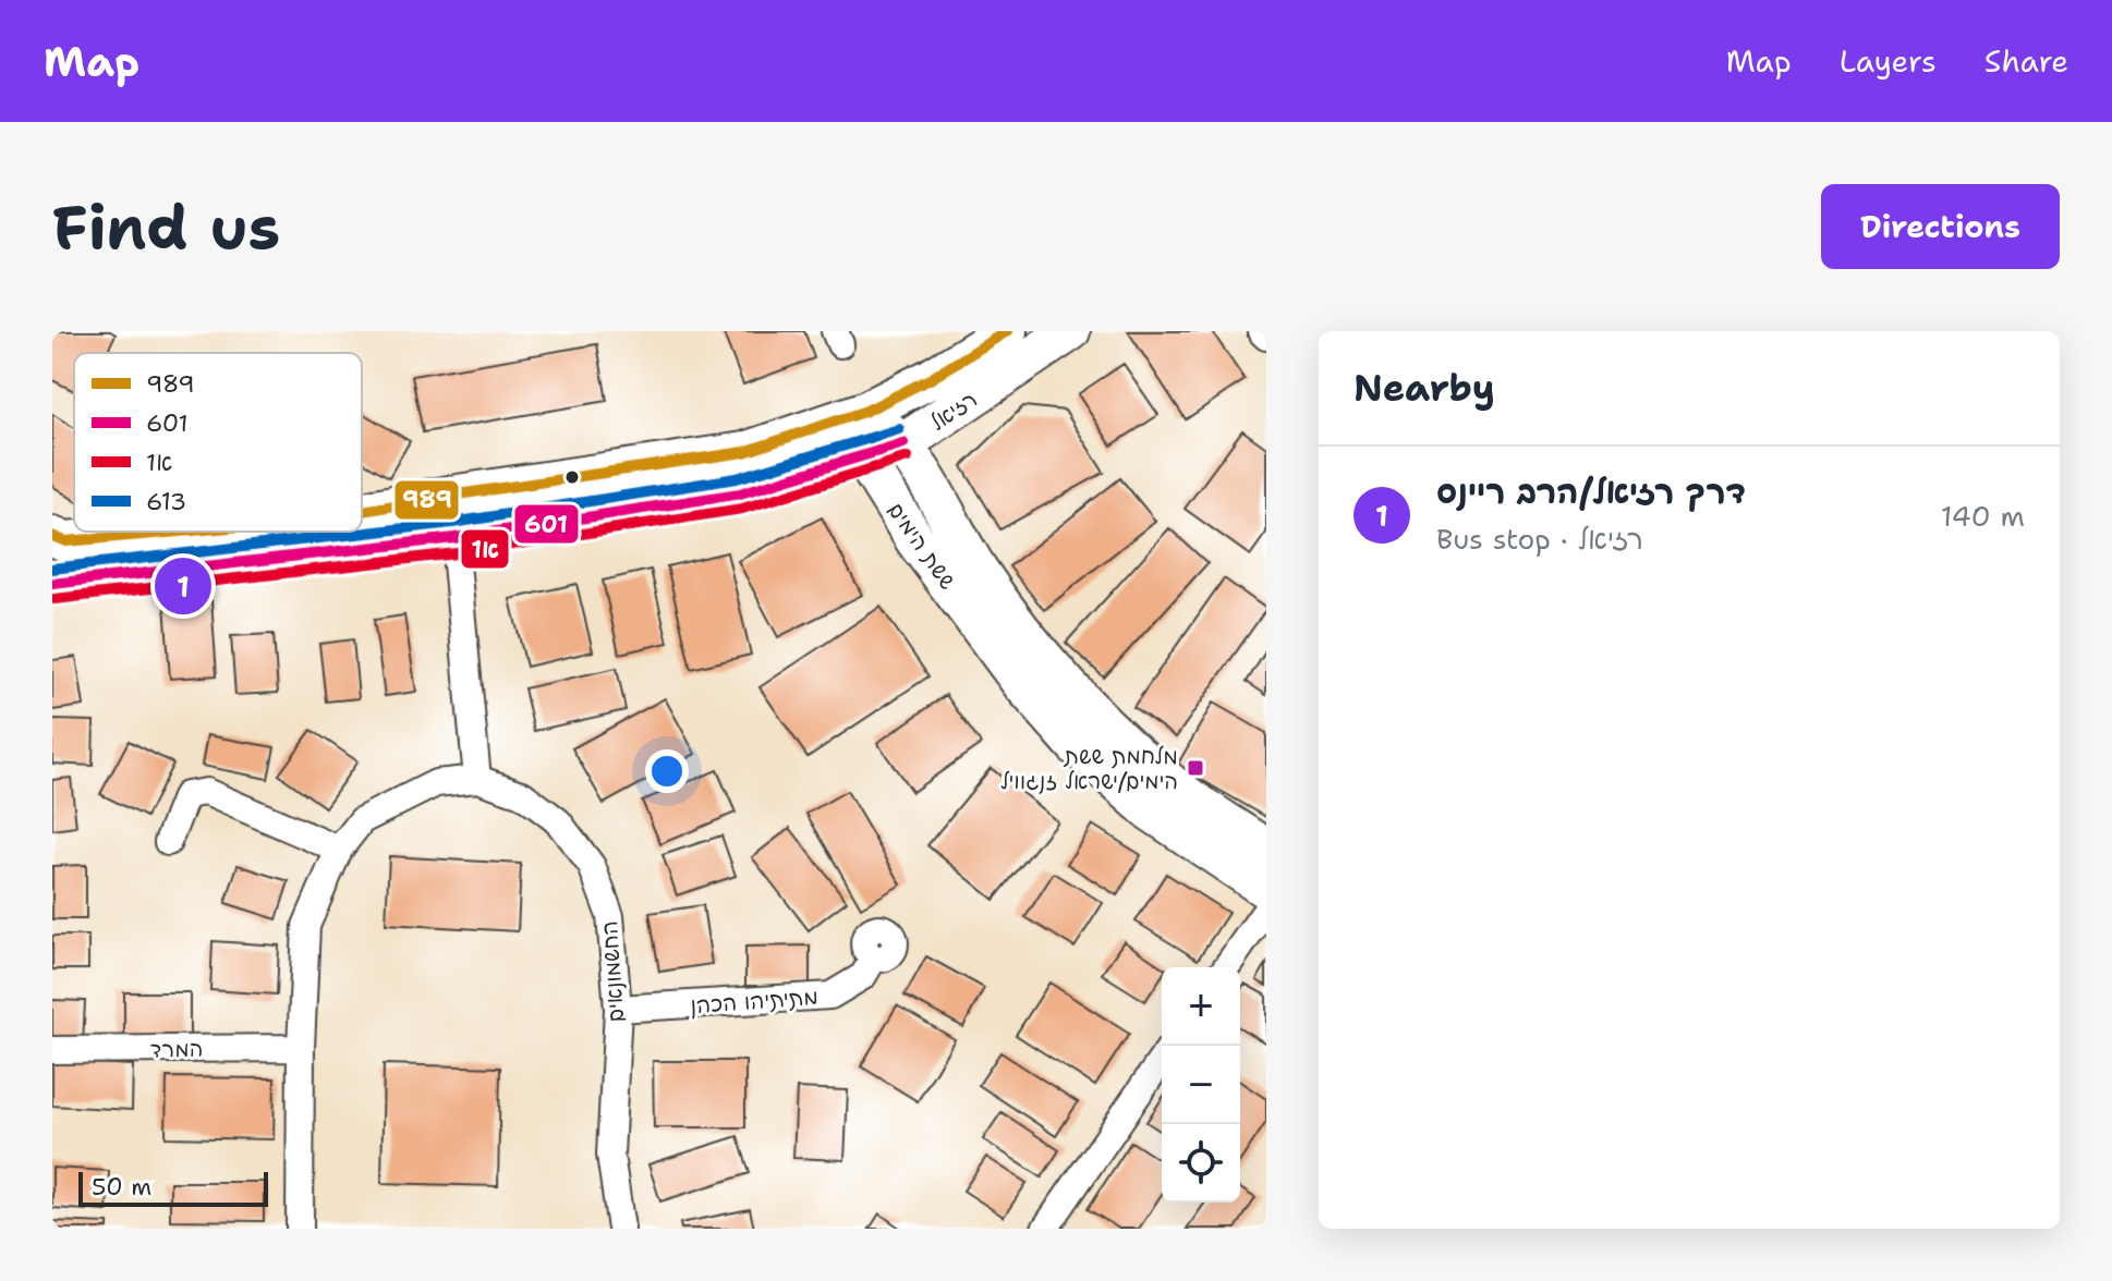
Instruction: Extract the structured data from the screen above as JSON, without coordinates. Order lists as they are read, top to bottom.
{
  "streets": {
    "main road": ["רזיאל", "ששת הימים"],
    "street": ["החשמונאים", "מתיתיהו הכהן", "המרד"]
  },
  "crossings": [
    ["רזיאל", "ששת הימים"],
    ["החשמונאים", "מתיתיהו הכהן"],
    ["החשמונאים", "המרד"]
  ],
  "places": {
    "transit": ["מלחמת ששת הימים/ישראל זנגוויל"]
  },
  "lines": [
    "transit line 989",
    "transit line 613",
    "transit line 601",
    "transit line 1א"
  ],
  "legend": [
    "989",
    "601",
    "1א",
    "613"
  ],
  "scale_bar": "50 m",
  "page": {
    "header": "Map",
    "nav": ["Map", "Layers", "Share"],
    "buttons": "Directions",
    "title": "Find us",
    "heading": "Nearby",
    "list": [
      {
        "mark": "1",
        "name": "דרך רזיאל/הרב ריינס",
        "note": "Bus stop · רזיאל",
        "value": "140 m"
      }
    ],
    "pins": "1",
    "map_buttons": ["+", "−"],
    "scale": "50 m"
  }
}
